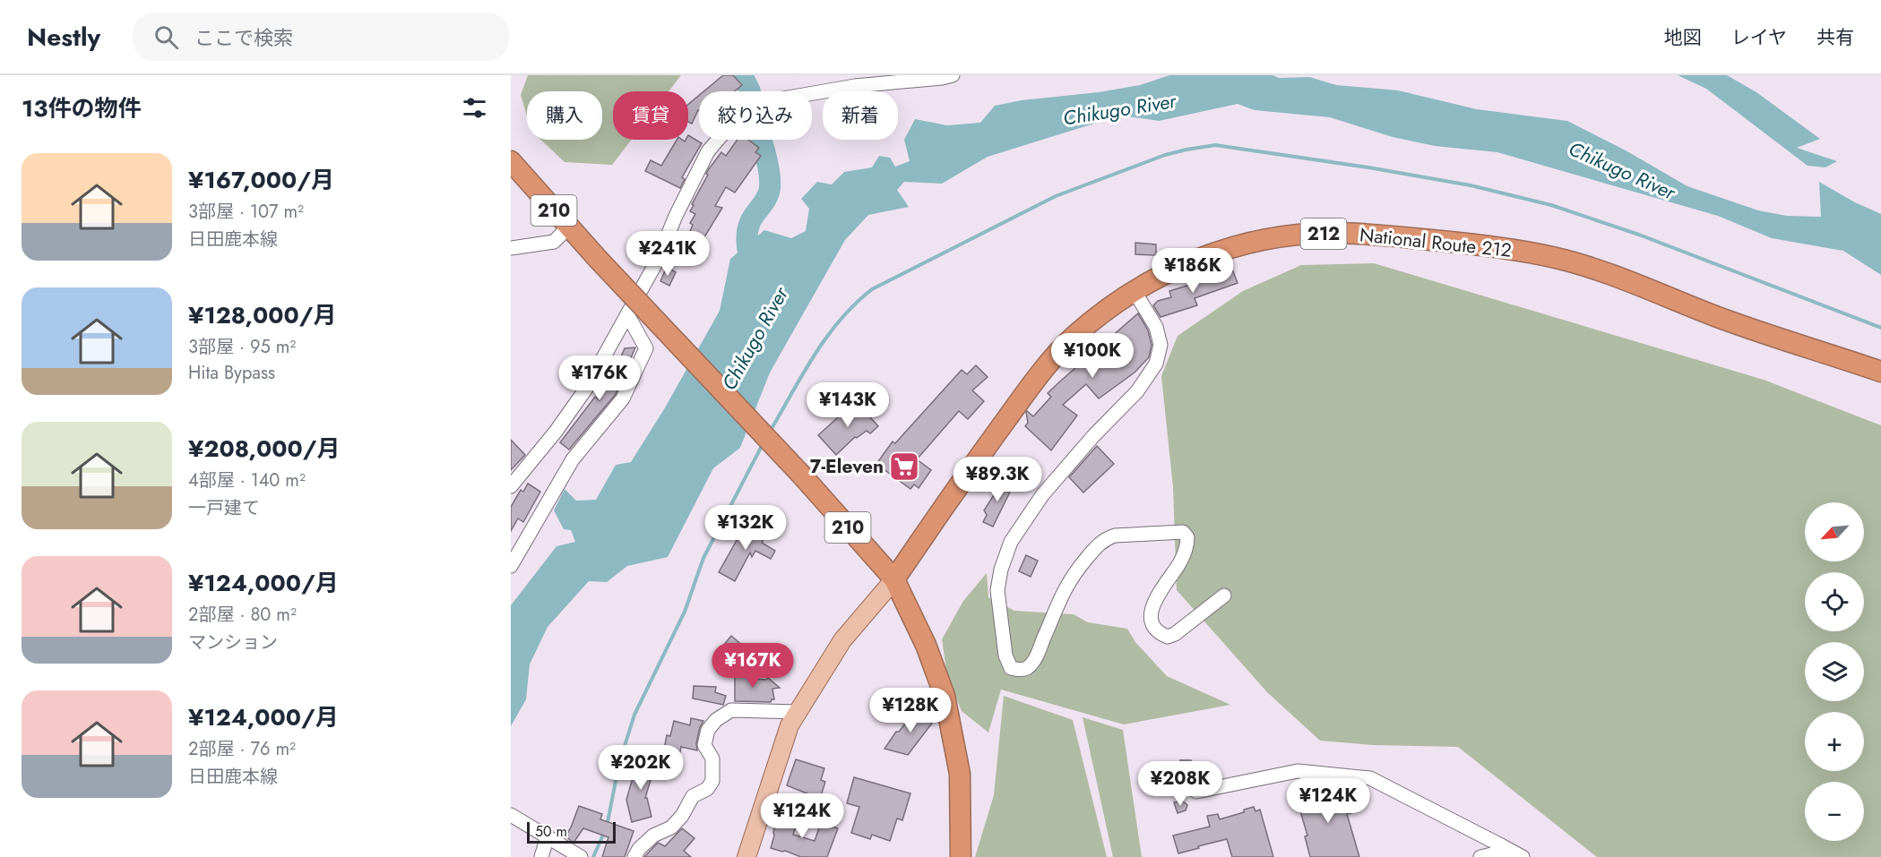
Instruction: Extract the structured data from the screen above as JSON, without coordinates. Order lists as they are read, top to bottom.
{
  "streets": {
    "highway": ["210", "212", "National Route 212"]
  },
  "crossings": [
    ["210", "National Route 212"]
  ],
  "water": ["Chikugo River"],
  "places": {
    "supermarket": ["7-Eleven"]
  },
  "scale_bar": "50 m",
  "north": "bottom left",
  "page": {
    "header": "Nestly",
    "search": "ここで検索",
    "nav": ["地図", "レイヤ", "共有"],
    "heading": "13件の物件",
    "chip": [
      "購入",
      "賃貸",
      "絞り込み",
      "新着"
    ],
    "list": [
      {
        "name": "¥167,000/月",
        "note": "3部屋 · 107 m² · 日田鹿本線"
      },
      {
        "name": "¥128,000/月",
        "note": "3部屋 · 95 m² · Hita Bypass"
      },
      {
        "name": "¥208,000/月",
        "note": "4部屋 · 140 m² · 一戸建て"
      },
      {
        "name": "¥124,000/月",
        "note": "2部屋 · 80 m² · マンション"
      },
      {
        "name": "¥124,000/月",
        "note": "2部屋 · 76 m² · 日田鹿本線"
      }
    ],
    "price": [
      "¥241K",
      "¥186K",
      "¥100K",
      "¥176K",
      "¥143K",
      "¥89.3K",
      "¥132K",
      "¥167K",
      "¥128K",
      "¥202K",
      "¥208K",
      "¥124K",
      "¥124K"
    ],
    "map_buttons": ["+", "−"],
    "scale": "50 m"
  }
}
